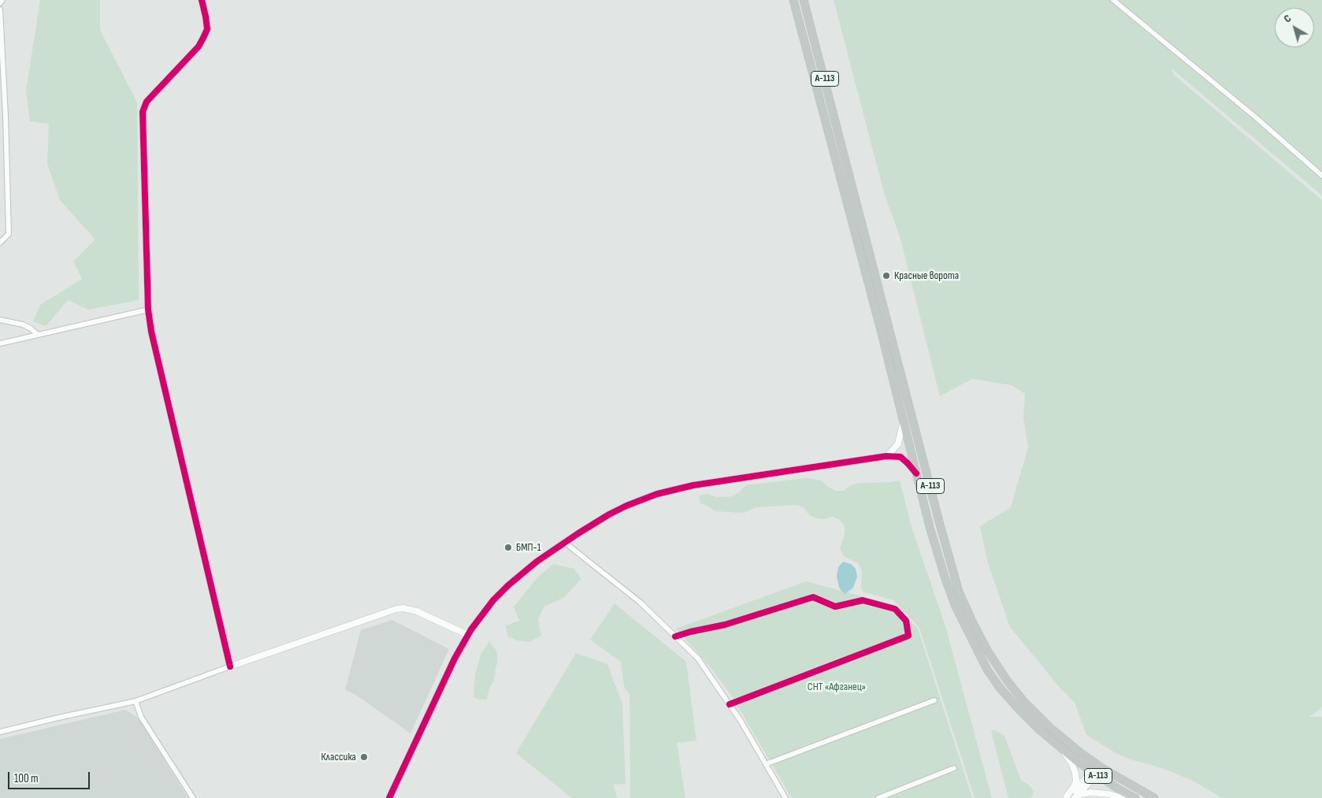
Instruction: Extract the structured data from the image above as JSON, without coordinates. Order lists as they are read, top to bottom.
{
  "streets": {
    "highway": ["А-113"]
  },
  "parks": ["СНТ «Афганец»"],
  "places": ["Красные ворота", "БМП-1", "Классика"],
  "scale_bar": "100 m",
  "north": "top left"
}
